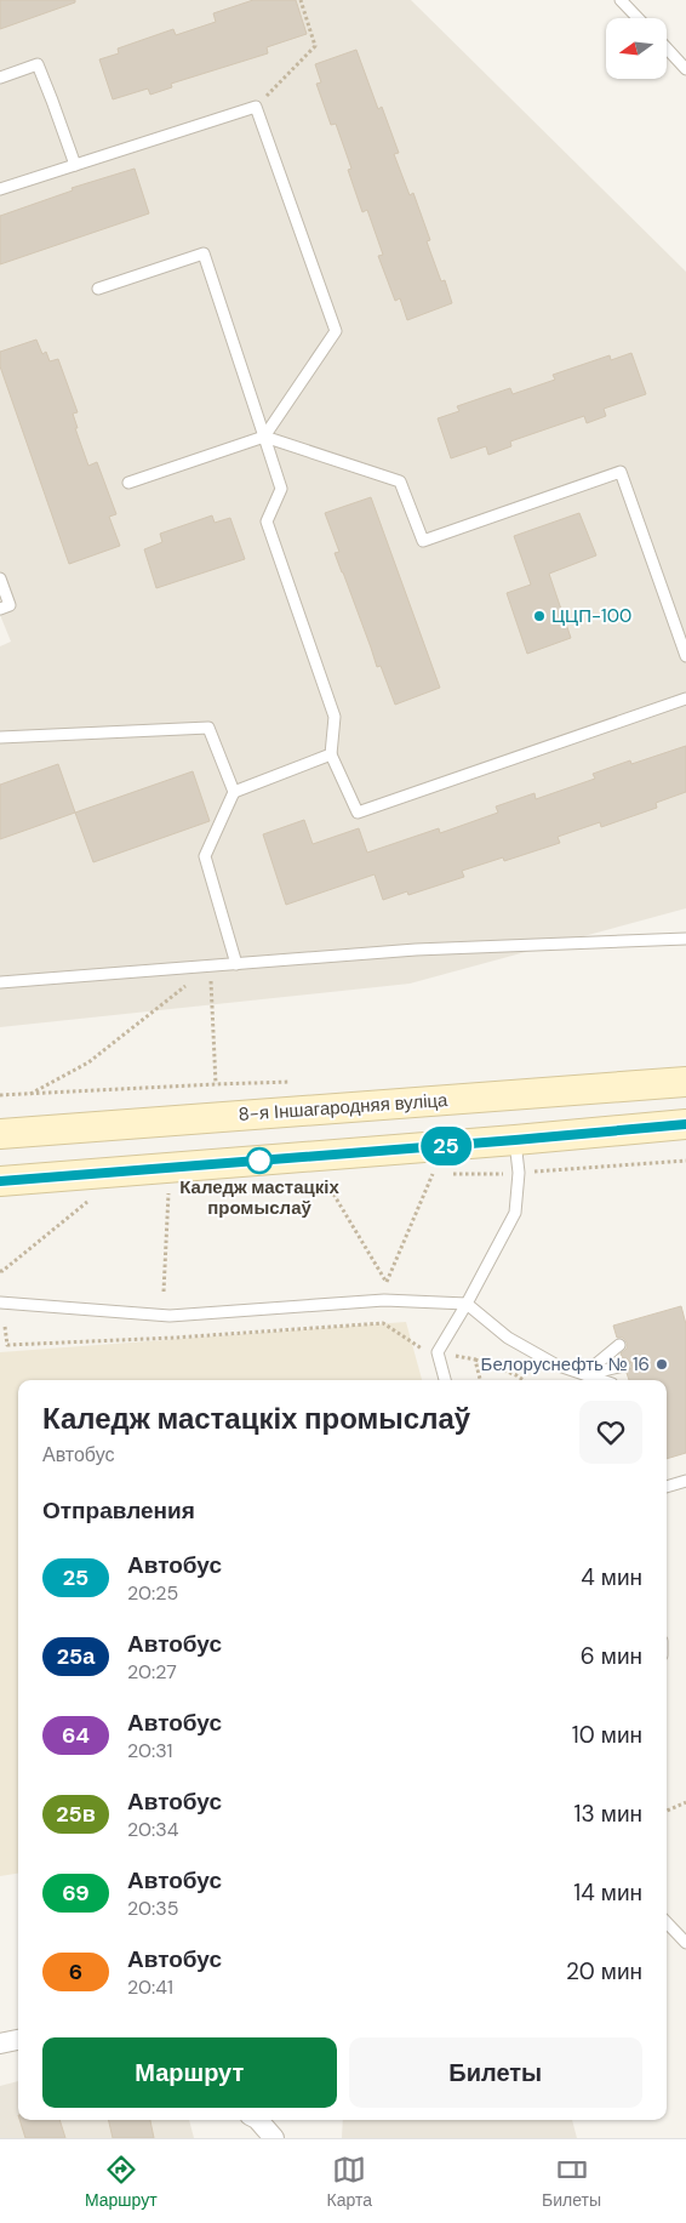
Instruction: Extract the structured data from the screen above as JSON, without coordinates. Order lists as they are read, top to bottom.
{
  "streets": {
    "main road": ["8-я Іншагародняя вуліца"]
  },
  "places": ["ЦЦП-100", "Каледж мастацкіх промыслаў", "Белоруснефть № 16"],
  "lines": ["bus line 25"],
  "north": "left",
  "page": {
    "on_map": "25",
    "heading": [
      ["Каледж мастацкіх промыслаў", "Автобус"],
      "Отправления"
    ],
    "list": [
      {
        "mark": "25",
        "name": "Автобус",
        "note": "20:25",
        "value": "4 мин"
      },
      {
        "mark": "25а",
        "name": "Автобус",
        "note": "20:27",
        "value": "6 мин"
      },
      {
        "mark": "64",
        "name": "Автобус",
        "note": "20:31",
        "value": "10 мин"
      },
      {
        "mark": "25в",
        "name": "Автобус",
        "note": "20:34",
        "value": "13 мин"
      },
      {
        "mark": "69",
        "name": "Автобус",
        "note": "20:35",
        "value": "14 мин"
      },
      {
        "mark": "6",
        "name": "Автобус",
        "note": "20:41",
        "value": "20 мин"
      }
    ],
    "buttons": ["Маршрут", "Билеты"],
    "tabs": ["Маршрут", "Карта", "Билеты"]
  }
}
